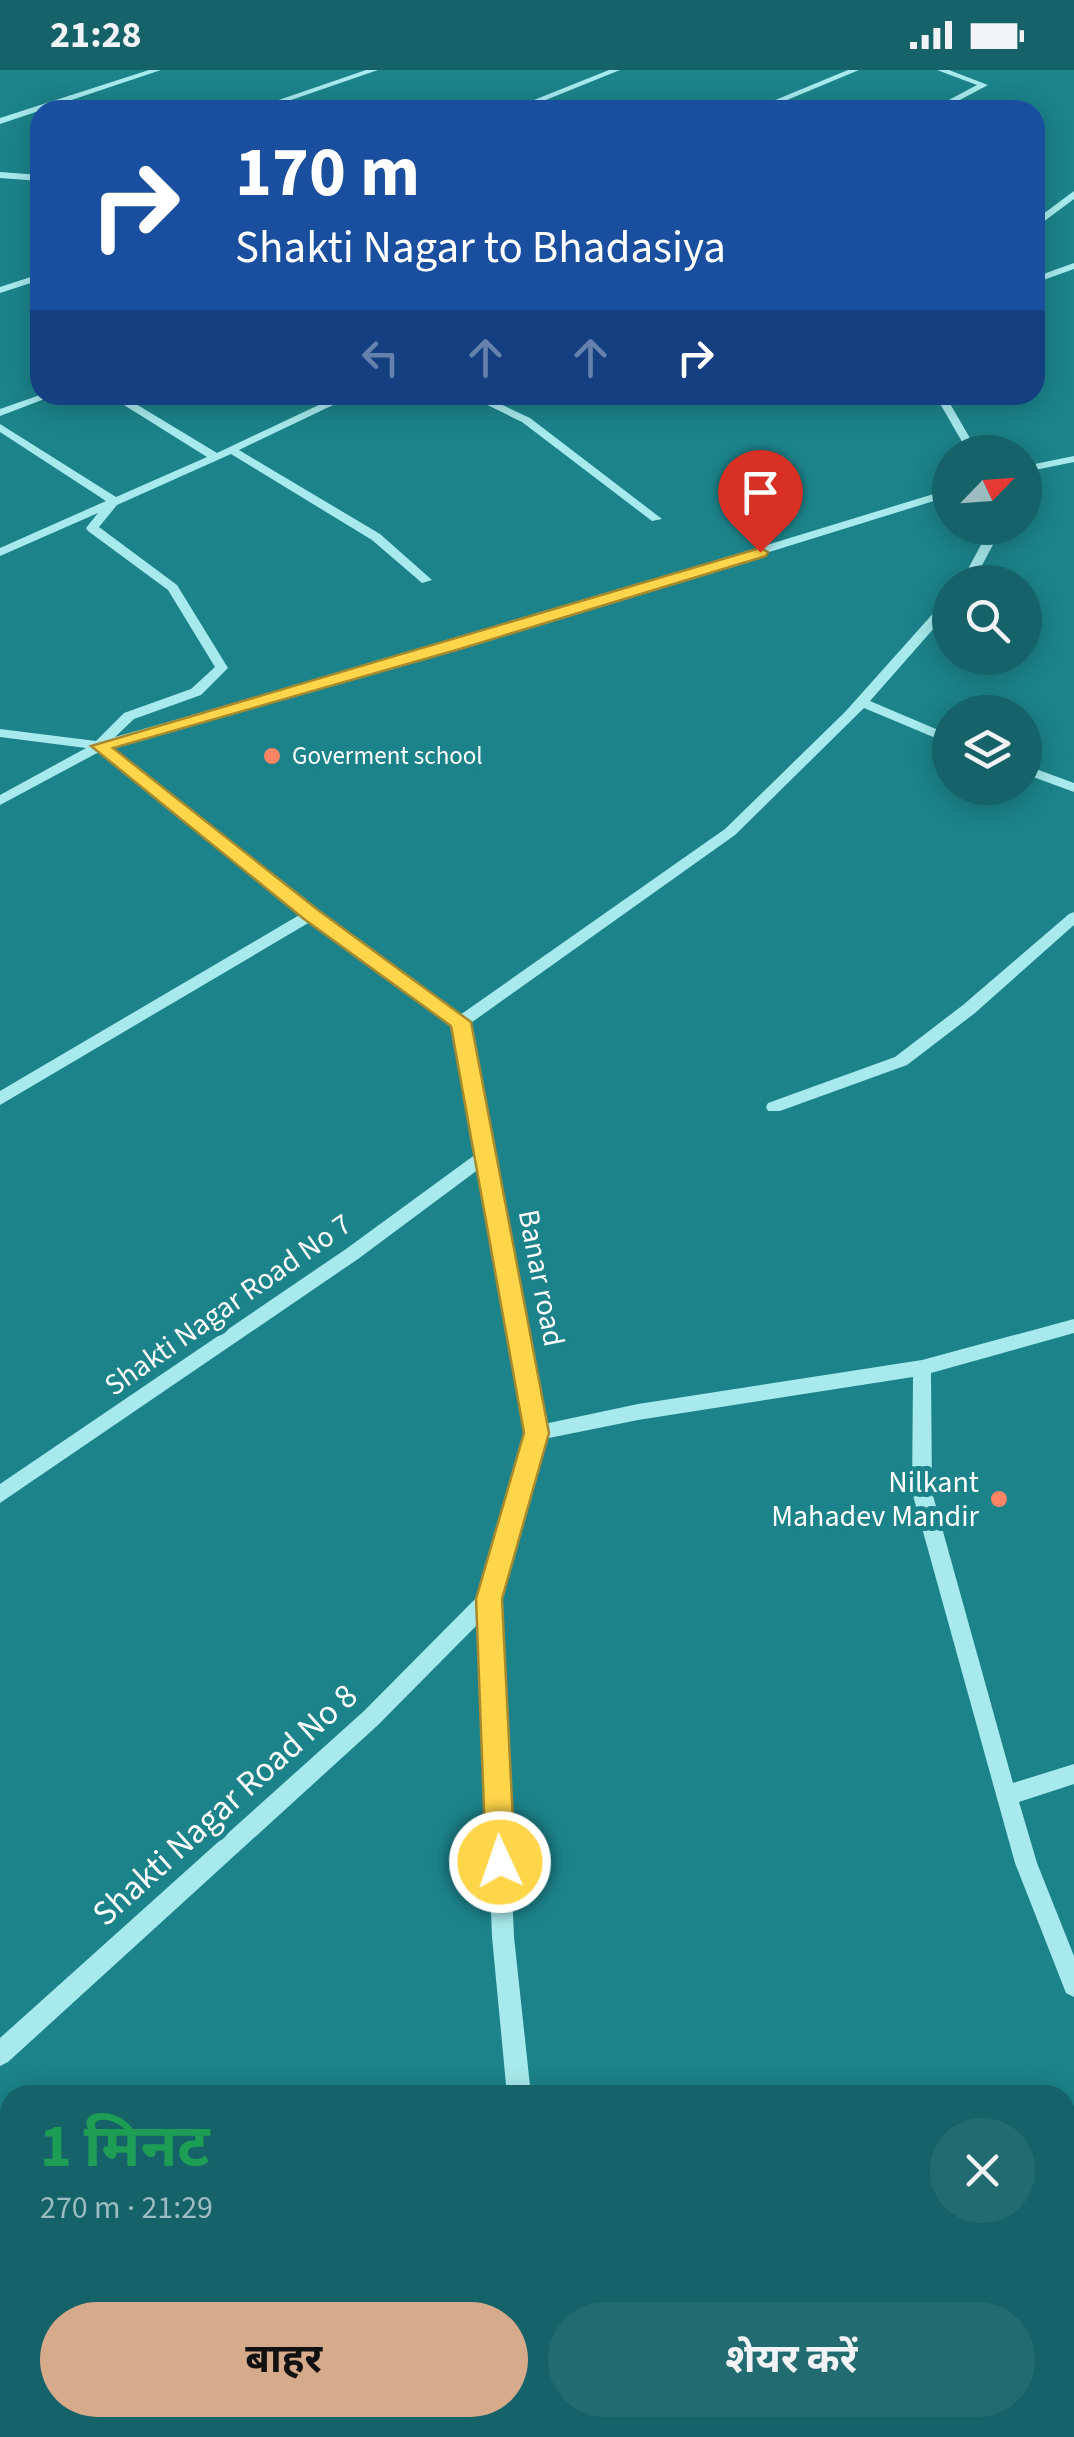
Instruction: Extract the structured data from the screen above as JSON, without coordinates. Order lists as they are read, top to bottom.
{
  "streets": {
    "street": ["Banar road", "Shakti Nagar Road No 7", "Shakti Nagar Road No 8"]
  },
  "crossings": [
    ["Banar road", "Shakti Nagar Road No 7"],
    ["Banar road", "Shakti Nagar Road No 8"]
  ],
  "places": ["Goverment school", "Nilkant Mahadev Mandir"],
  "north": "top right",
  "page": {
    "status": "21:28",
    "turn": ["170 m", "Shakti Nagar to Bhadasiya"],
    "heading": ["1 मिनट", "270 m · 21:29"],
    "buttons": ["बाहर", "शेयर करें"]
  }
}
